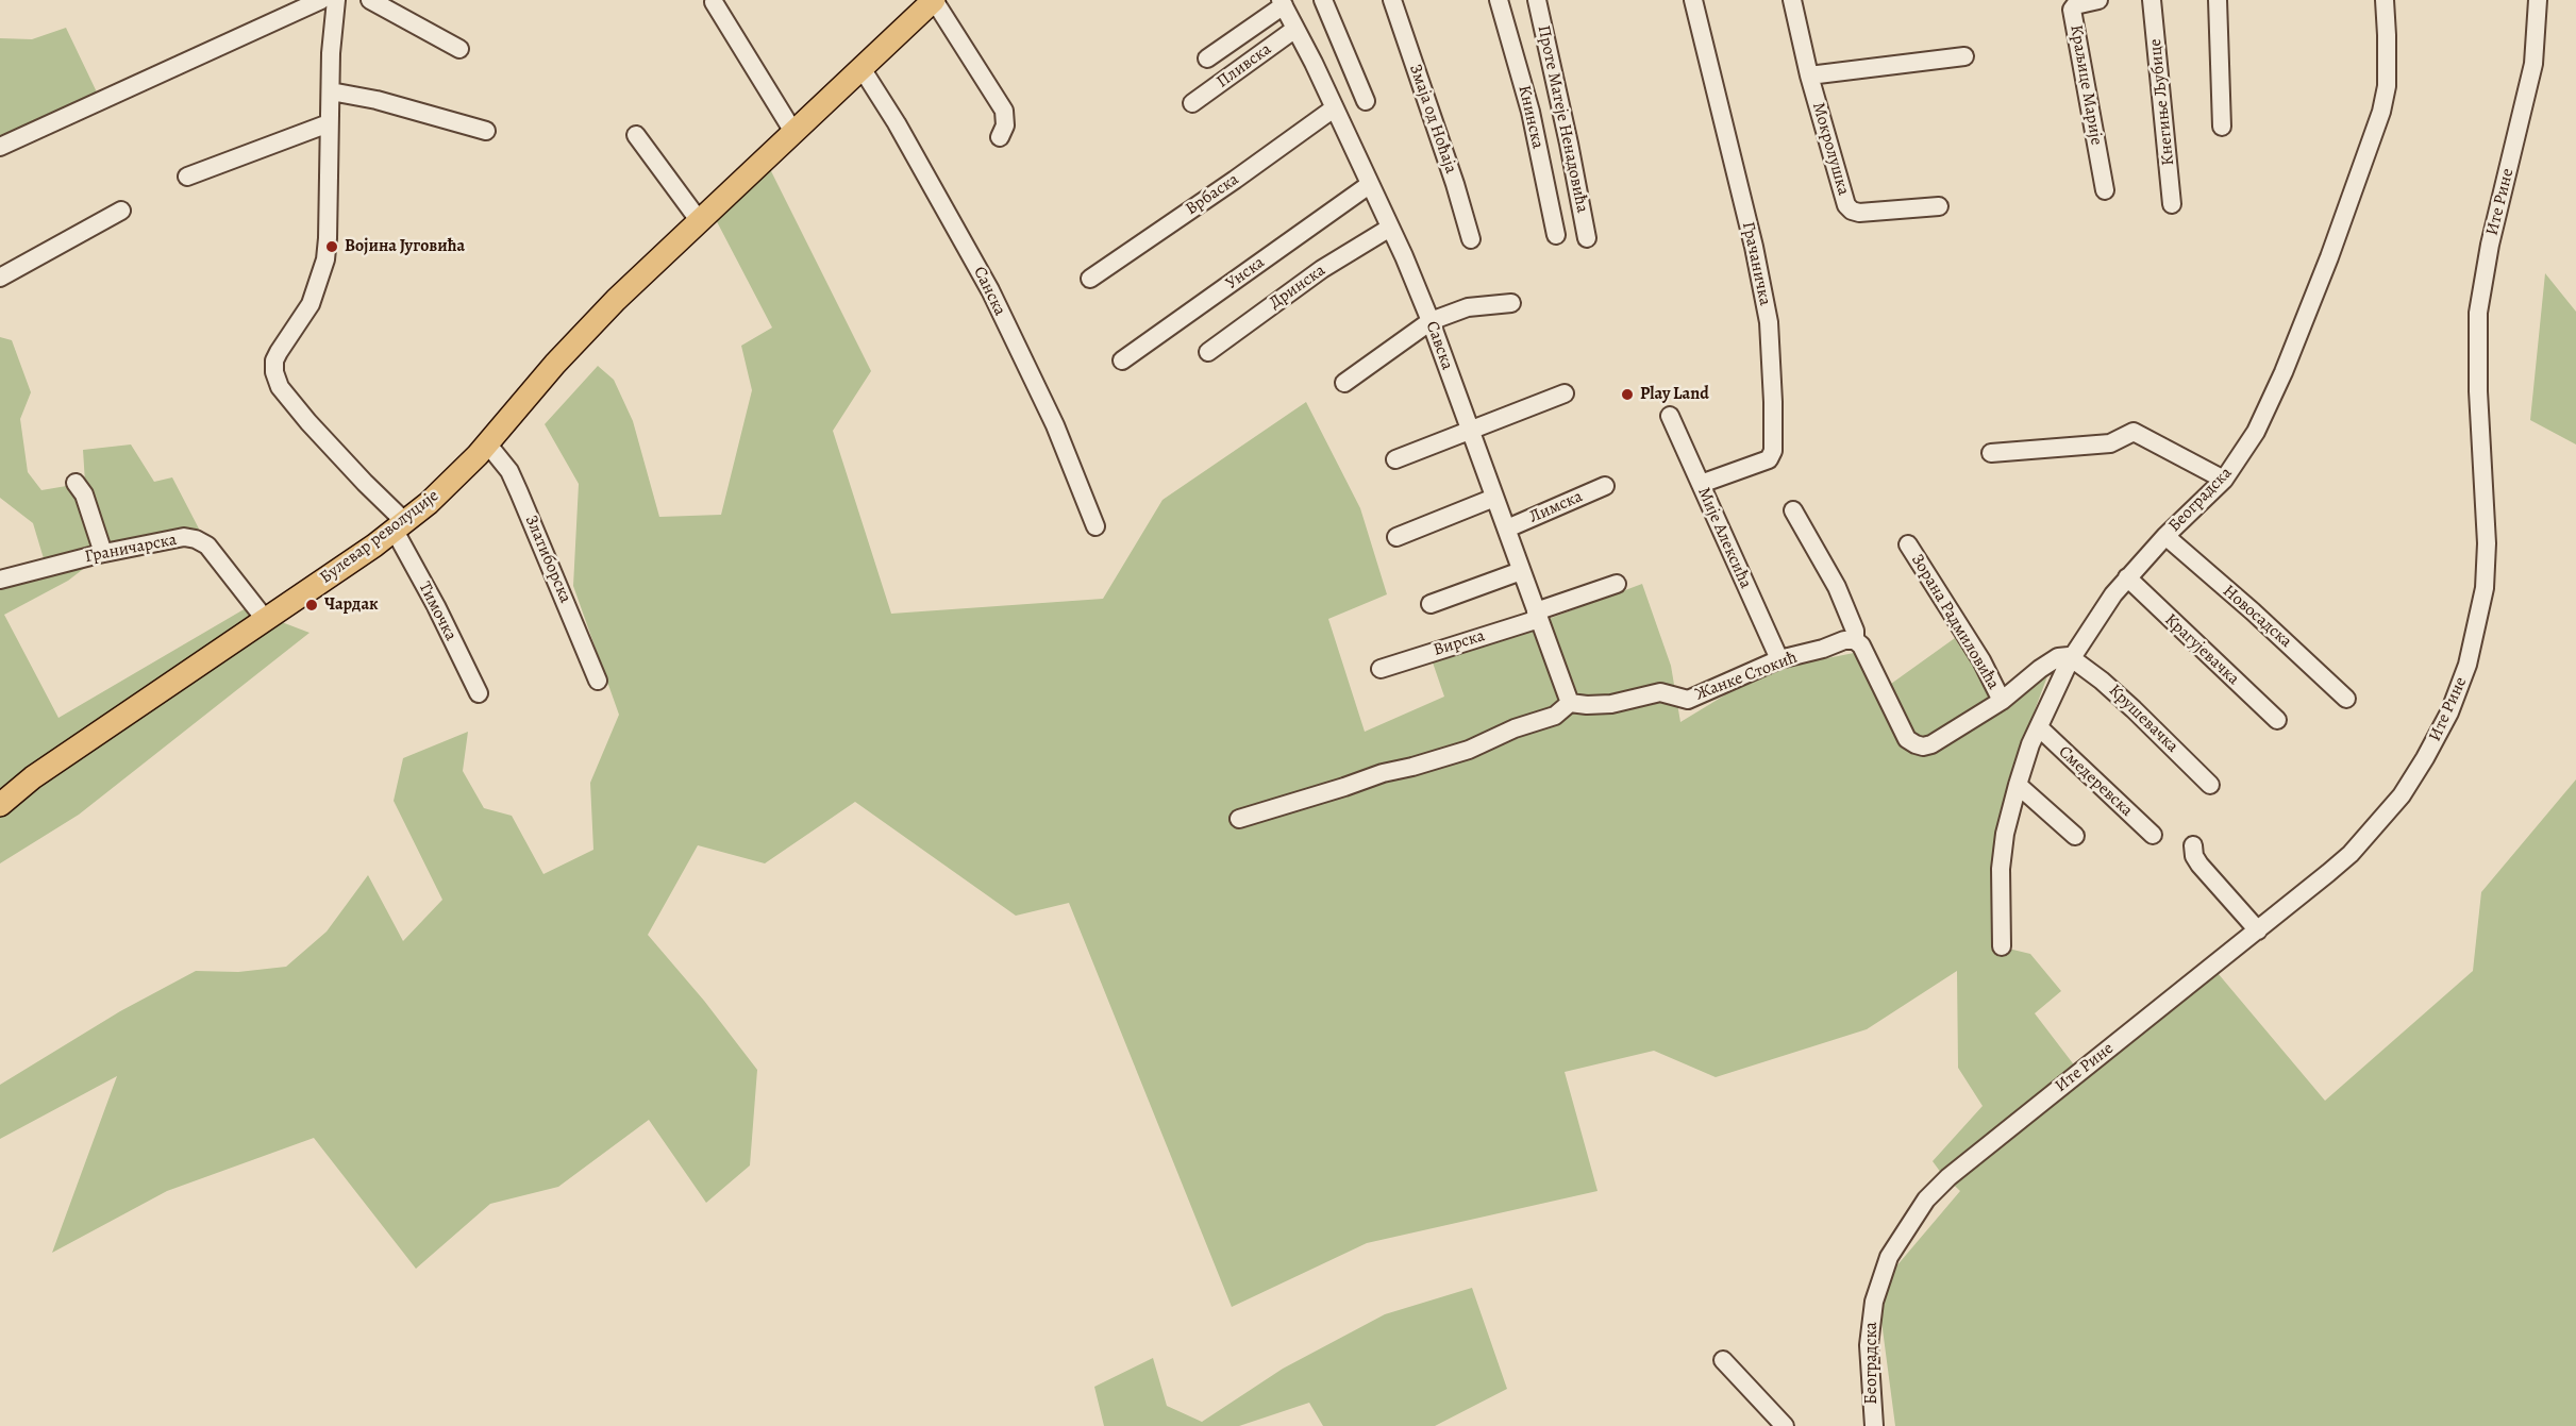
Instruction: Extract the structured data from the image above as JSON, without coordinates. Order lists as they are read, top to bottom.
{
  "streets": {
    "main road": ["Булевар револуције"],
    "street": [
      "Пливска",
      "Краљице Марије",
      "Кнегиње Љубице",
      "Книнска",
      "Змаја од Ноћаја",
      "Проте Матеје Ненадовића",
      "Мокролушка",
      "Врбаска",
      "Ите Рине",
      "Грачаничка",
      "Унска",
      "Дринска",
      "Санска",
      "Савска",
      "Београдска",
      "Лимска",
      "Мије Алексића",
      "Граничарска",
      "Златиборска",
      "Тимочка",
      "Новосадска",
      "Зорана Радмиловића",
      "Вирска",
      "Крагујевачка",
      "Жанке Стокић",
      "Крушевачка",
      "Смедеревска"
    ]
  },
  "crossings": [
    ["Пливска", "Савска"],
    ["Врбаска", "Савска"],
    ["Ите Рине", "Београдска"],
    ["Грачаничка", "Мије Алексића"],
    ["Унска", "Савска"],
    ["Дринска", "Савска"],
    ["Санска", "Булевар револуције"],
    ["Савска", "Лимска"],
    ["Савска", "Вирска"],
    ["Савска", "Жанке Стокић"],
    ["Београдска", "Новосадска"],
    ["Београдска", "Крагујевачка"],
    ["Београдска", "Крушевачка"],
    ["Београдска", "Смедеревска"],
    ["Булевар револуције", "Граничарска"],
    ["Булевар револуције", "Златиборска"],
    ["Булевар револуције", "Тимочка"],
    ["Мије Алексића", "Жанке Стокић"]
  ],
  "places": ["Војина Југовића", "Play Land", "Чардак"]
}
